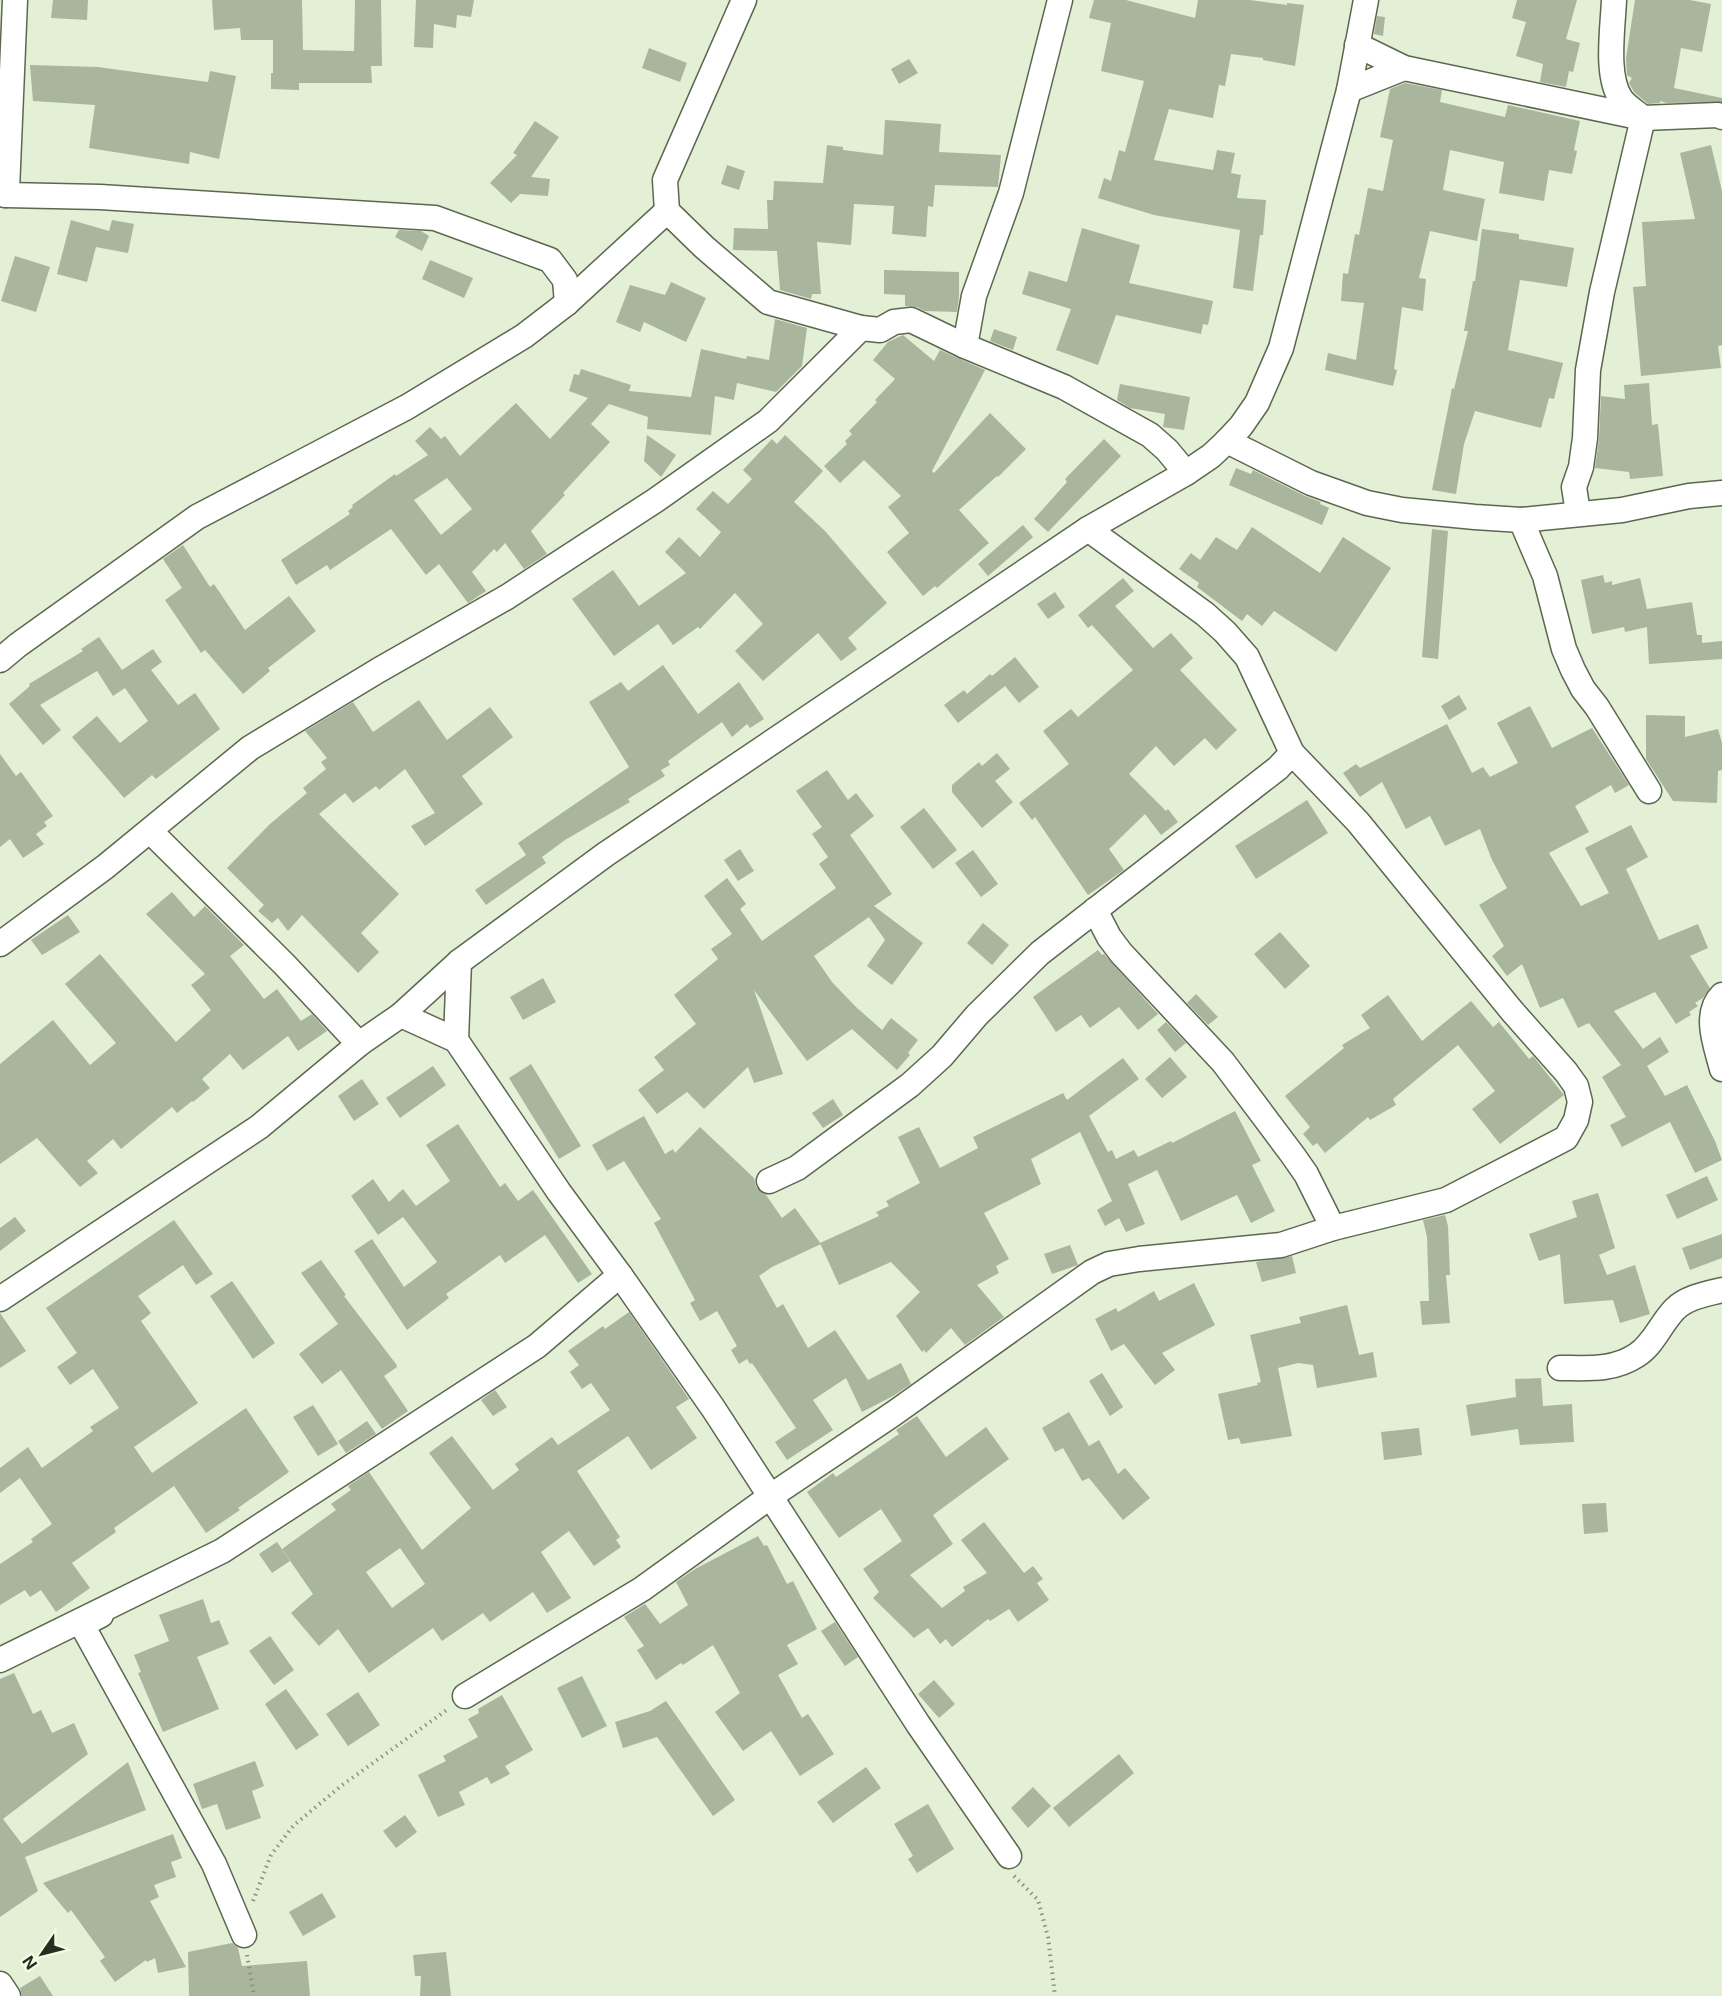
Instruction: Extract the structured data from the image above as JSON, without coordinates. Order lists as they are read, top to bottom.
{
  "north": "bottom left"
}
